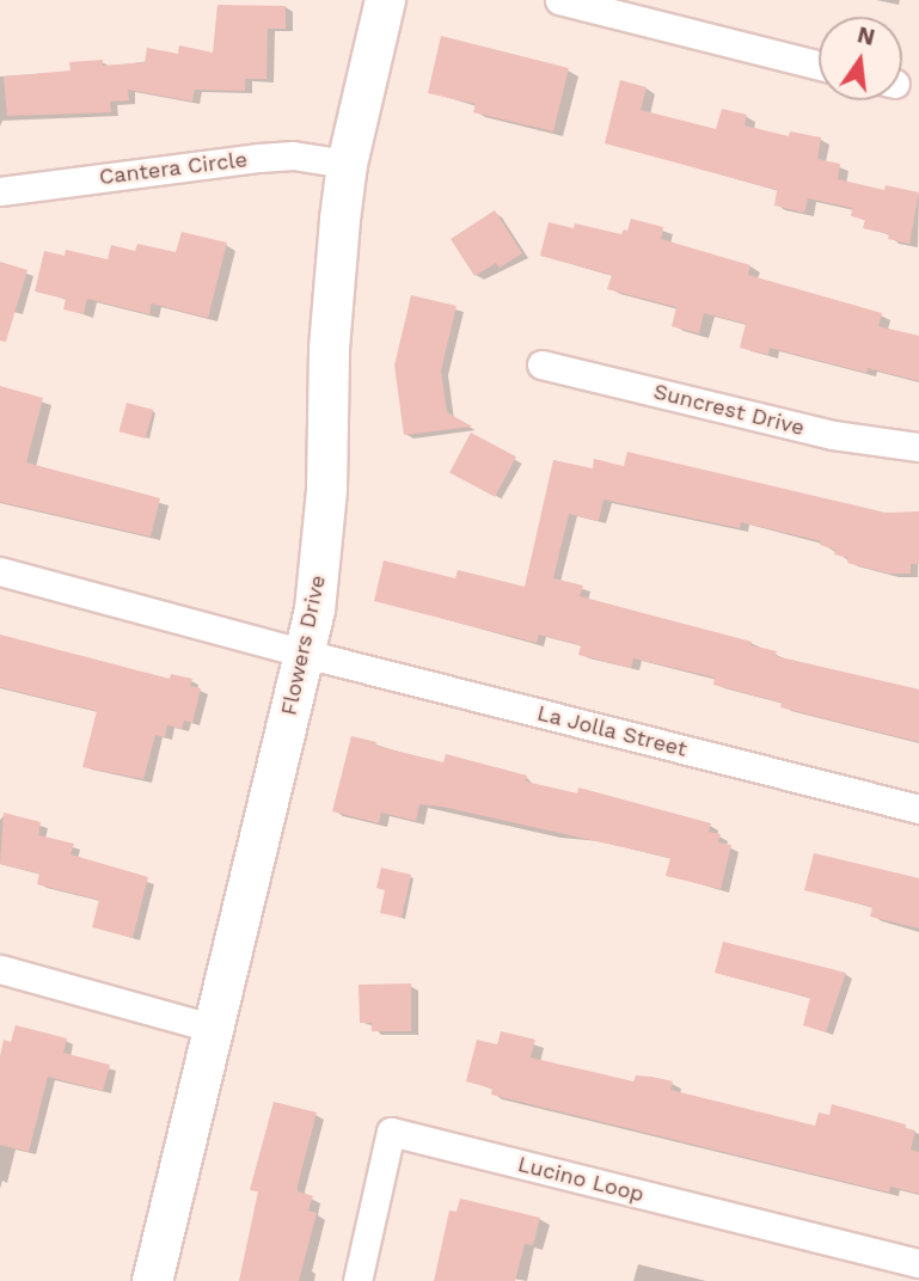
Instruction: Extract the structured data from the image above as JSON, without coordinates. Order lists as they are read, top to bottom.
{
  "streets": {
    "street": [
      "Cantera Circle",
      "Suncrest Drive",
      "Flowers Drive",
      "La Jolla Street",
      "Lucino Loop"
    ]
  },
  "crossings": [
    ["Cantera Circle", "Flowers Drive"],
    ["Flowers Drive", "La Jolla Street"]
  ],
  "north": "top"
}
